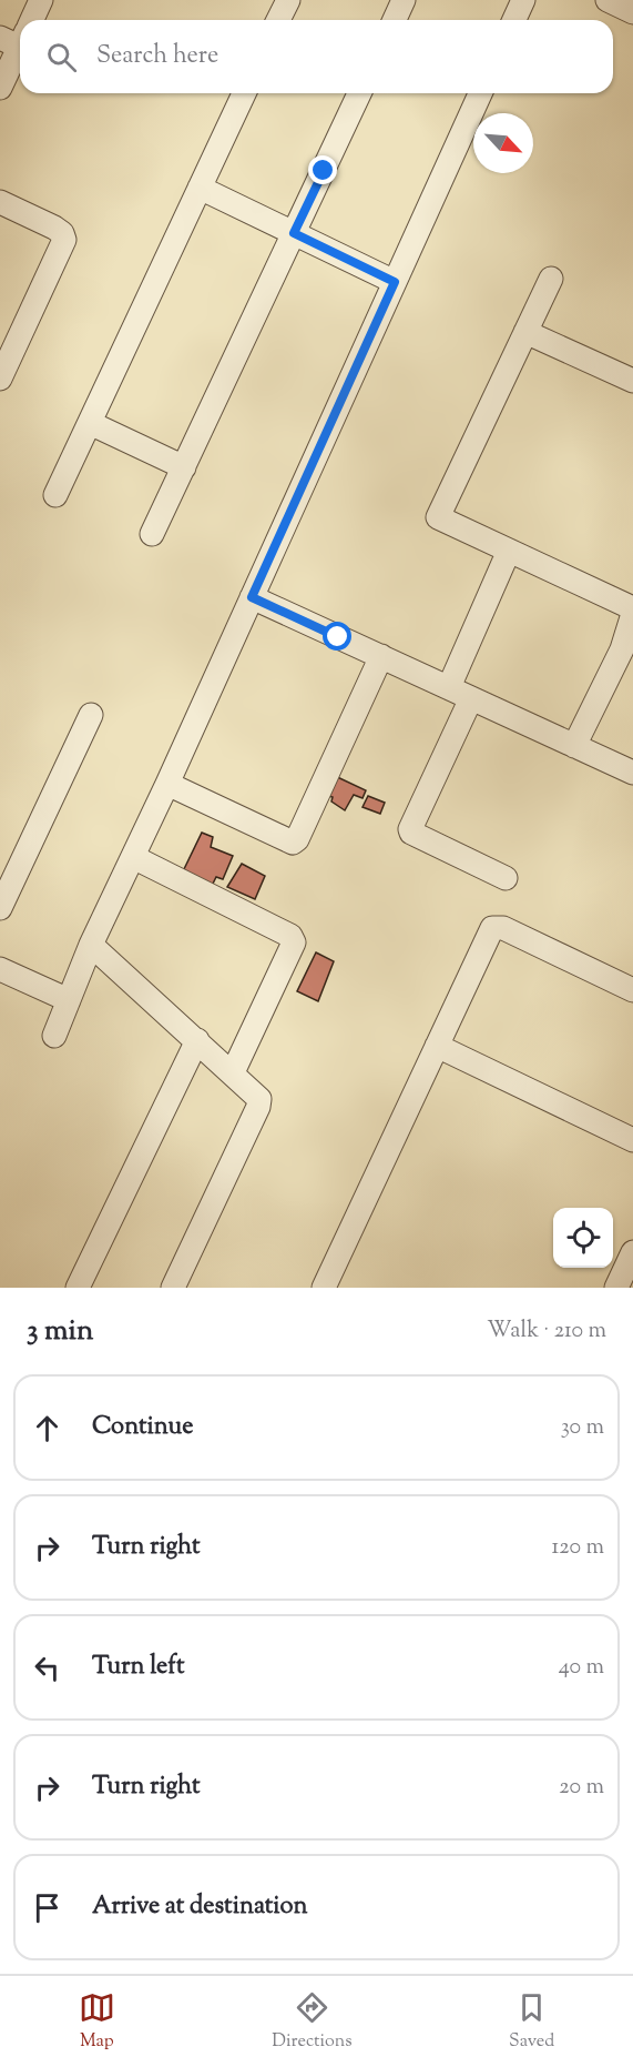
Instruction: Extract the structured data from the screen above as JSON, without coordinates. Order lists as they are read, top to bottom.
{
  "north": "bottom right",
  "page": {
    "search": "Search here",
    "heading": ["3 min", "Walk · 210 m"],
    "list": [
      ["Continue", "30 m"],
      ["Turn right", "120 m"],
      ["Turn left", "40 m"],
      ["Turn right", "20 m"],
      "Arrive at destination"
    ],
    "nav": ["Map", "Directions", "Saved"]
  }
}
